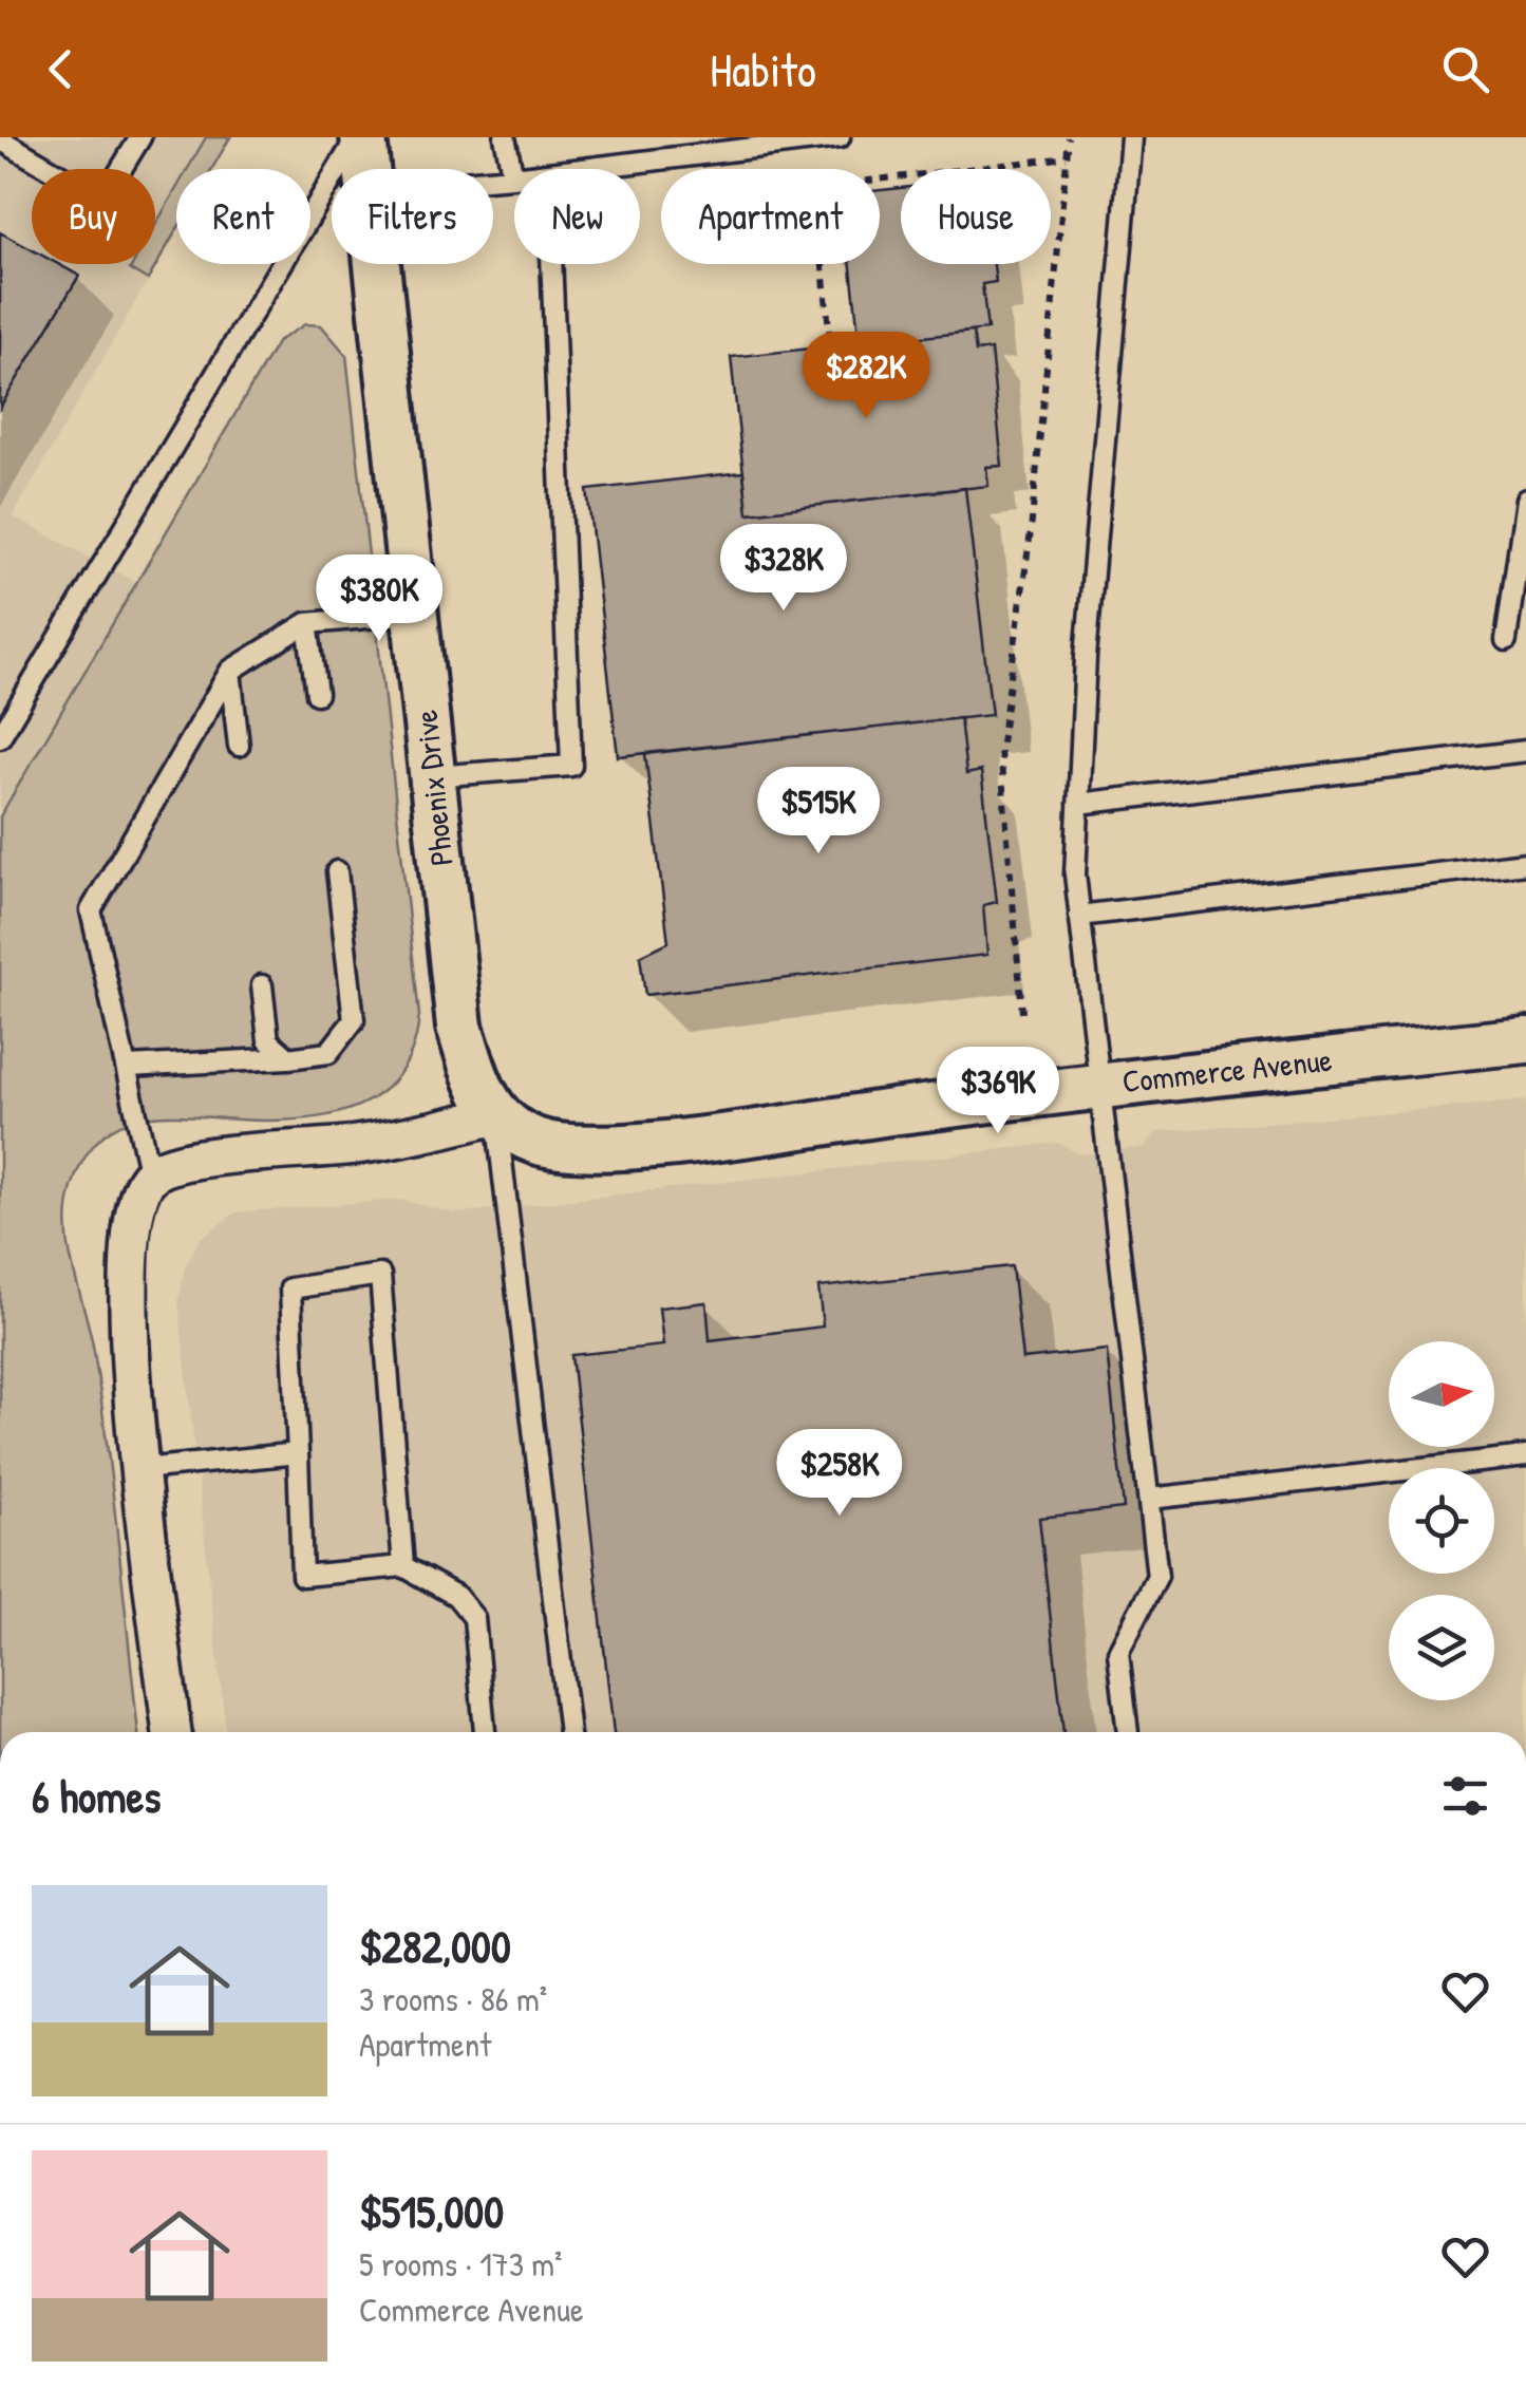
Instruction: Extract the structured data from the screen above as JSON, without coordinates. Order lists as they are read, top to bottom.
{
  "streets": {
    "street": ["Phoenix Drive", "Commerce Avenue"]
  },
  "crossings": [
    ["Phoenix Drive", "Commerce Avenue"]
  ],
  "north": "right",
  "page": {
    "header": "Habito",
    "chip": [
      "Buy",
      "Rent",
      "Filters",
      "New",
      "Apartment",
      "House"
    ],
    "price": [
      "$282K",
      "$328K",
      "$380K",
      "$515K",
      "$369K",
      "$258K"
    ],
    "heading": "6 homes",
    "list": [
      {
        "name": "$282,000",
        "note": "3 rooms · 86 m² · Apartment"
      },
      {
        "name": "$515,000",
        "note": "5 rooms · 173 m² · Commerce Avenue"
      }
    ]
  }
}
